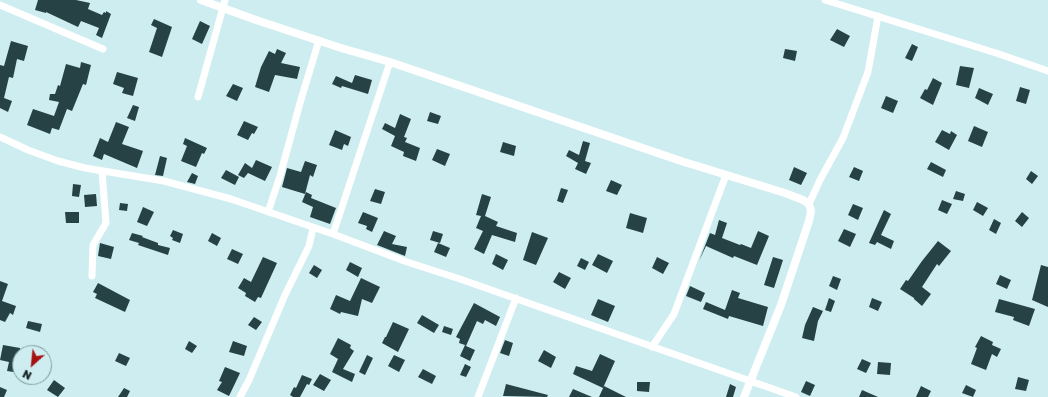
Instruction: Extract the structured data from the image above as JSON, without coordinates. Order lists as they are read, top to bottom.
{
  "north": "bottom left"
}
